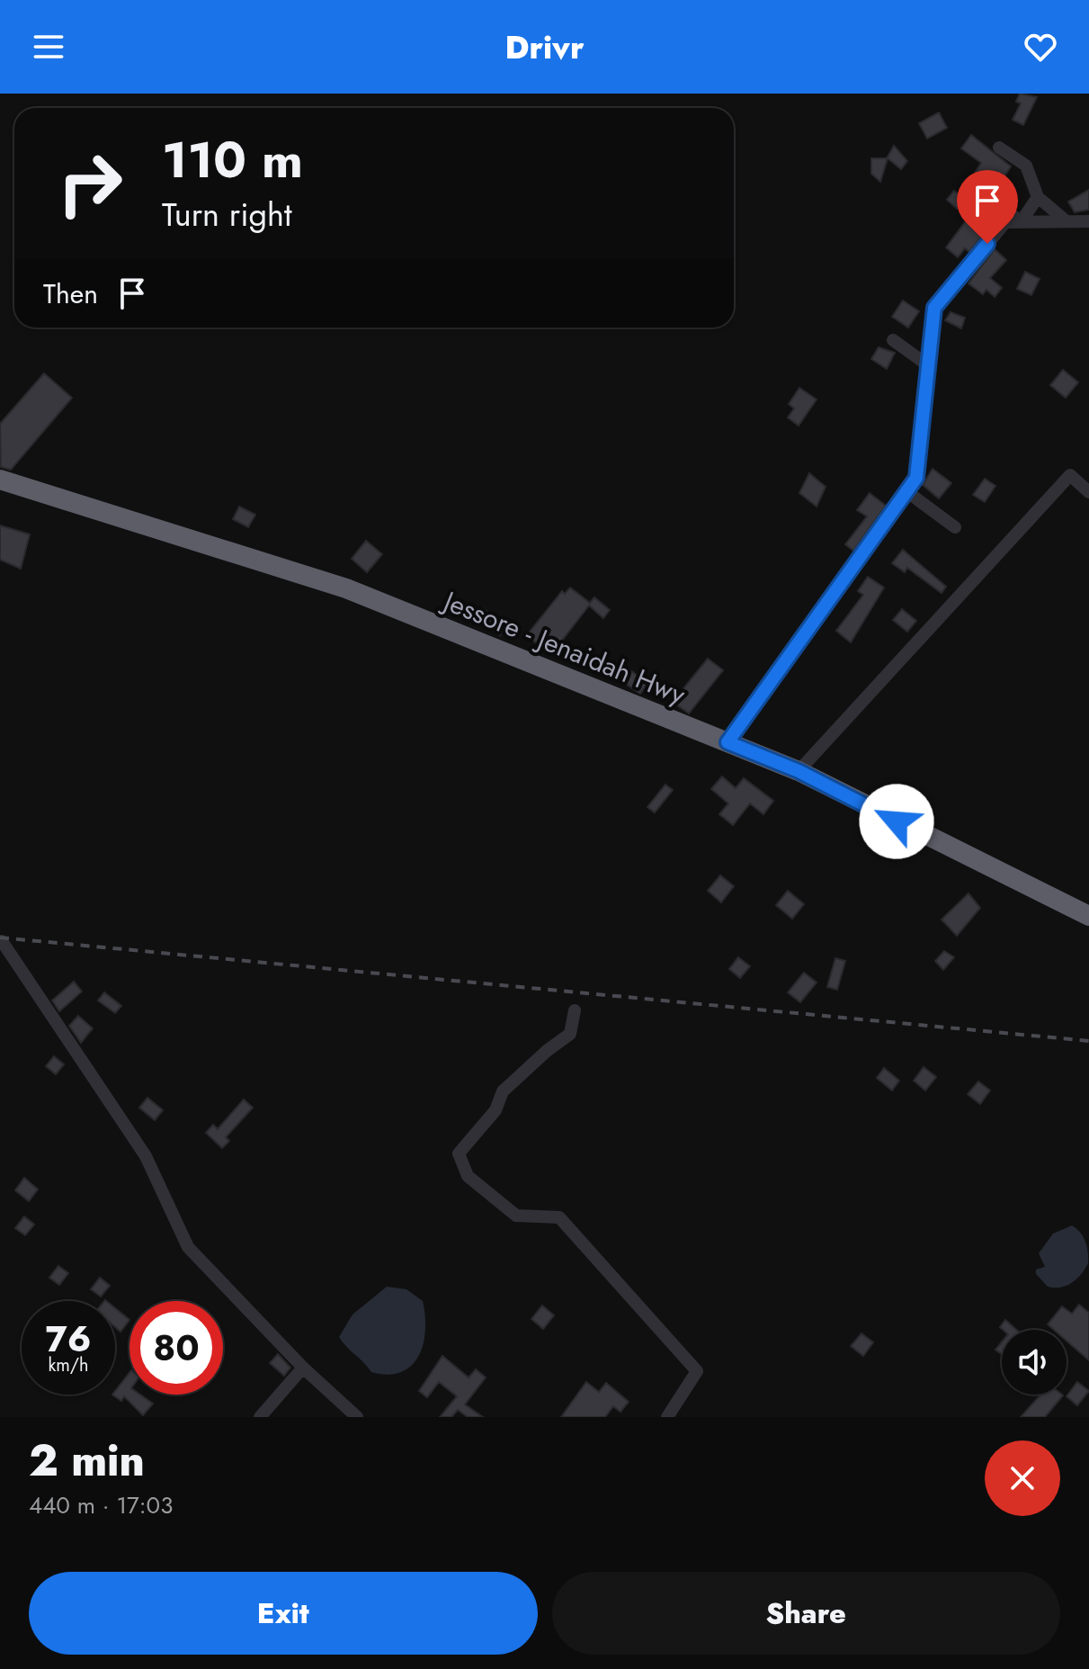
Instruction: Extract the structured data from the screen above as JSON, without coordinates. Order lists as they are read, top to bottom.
{
  "streets": {
    "highway": ["Jessore - Jenaidah Hwy"]
  },
  "page": {
    "header": "Drivr",
    "turn": ["110 m", "Turn right"],
    "then": "Then",
    "speed": "76 km/h",
    "limit": "80",
    "heading": ["2 min", "440 m · 17:03"],
    "buttons": ["Exit", "Share"]
  }
}
